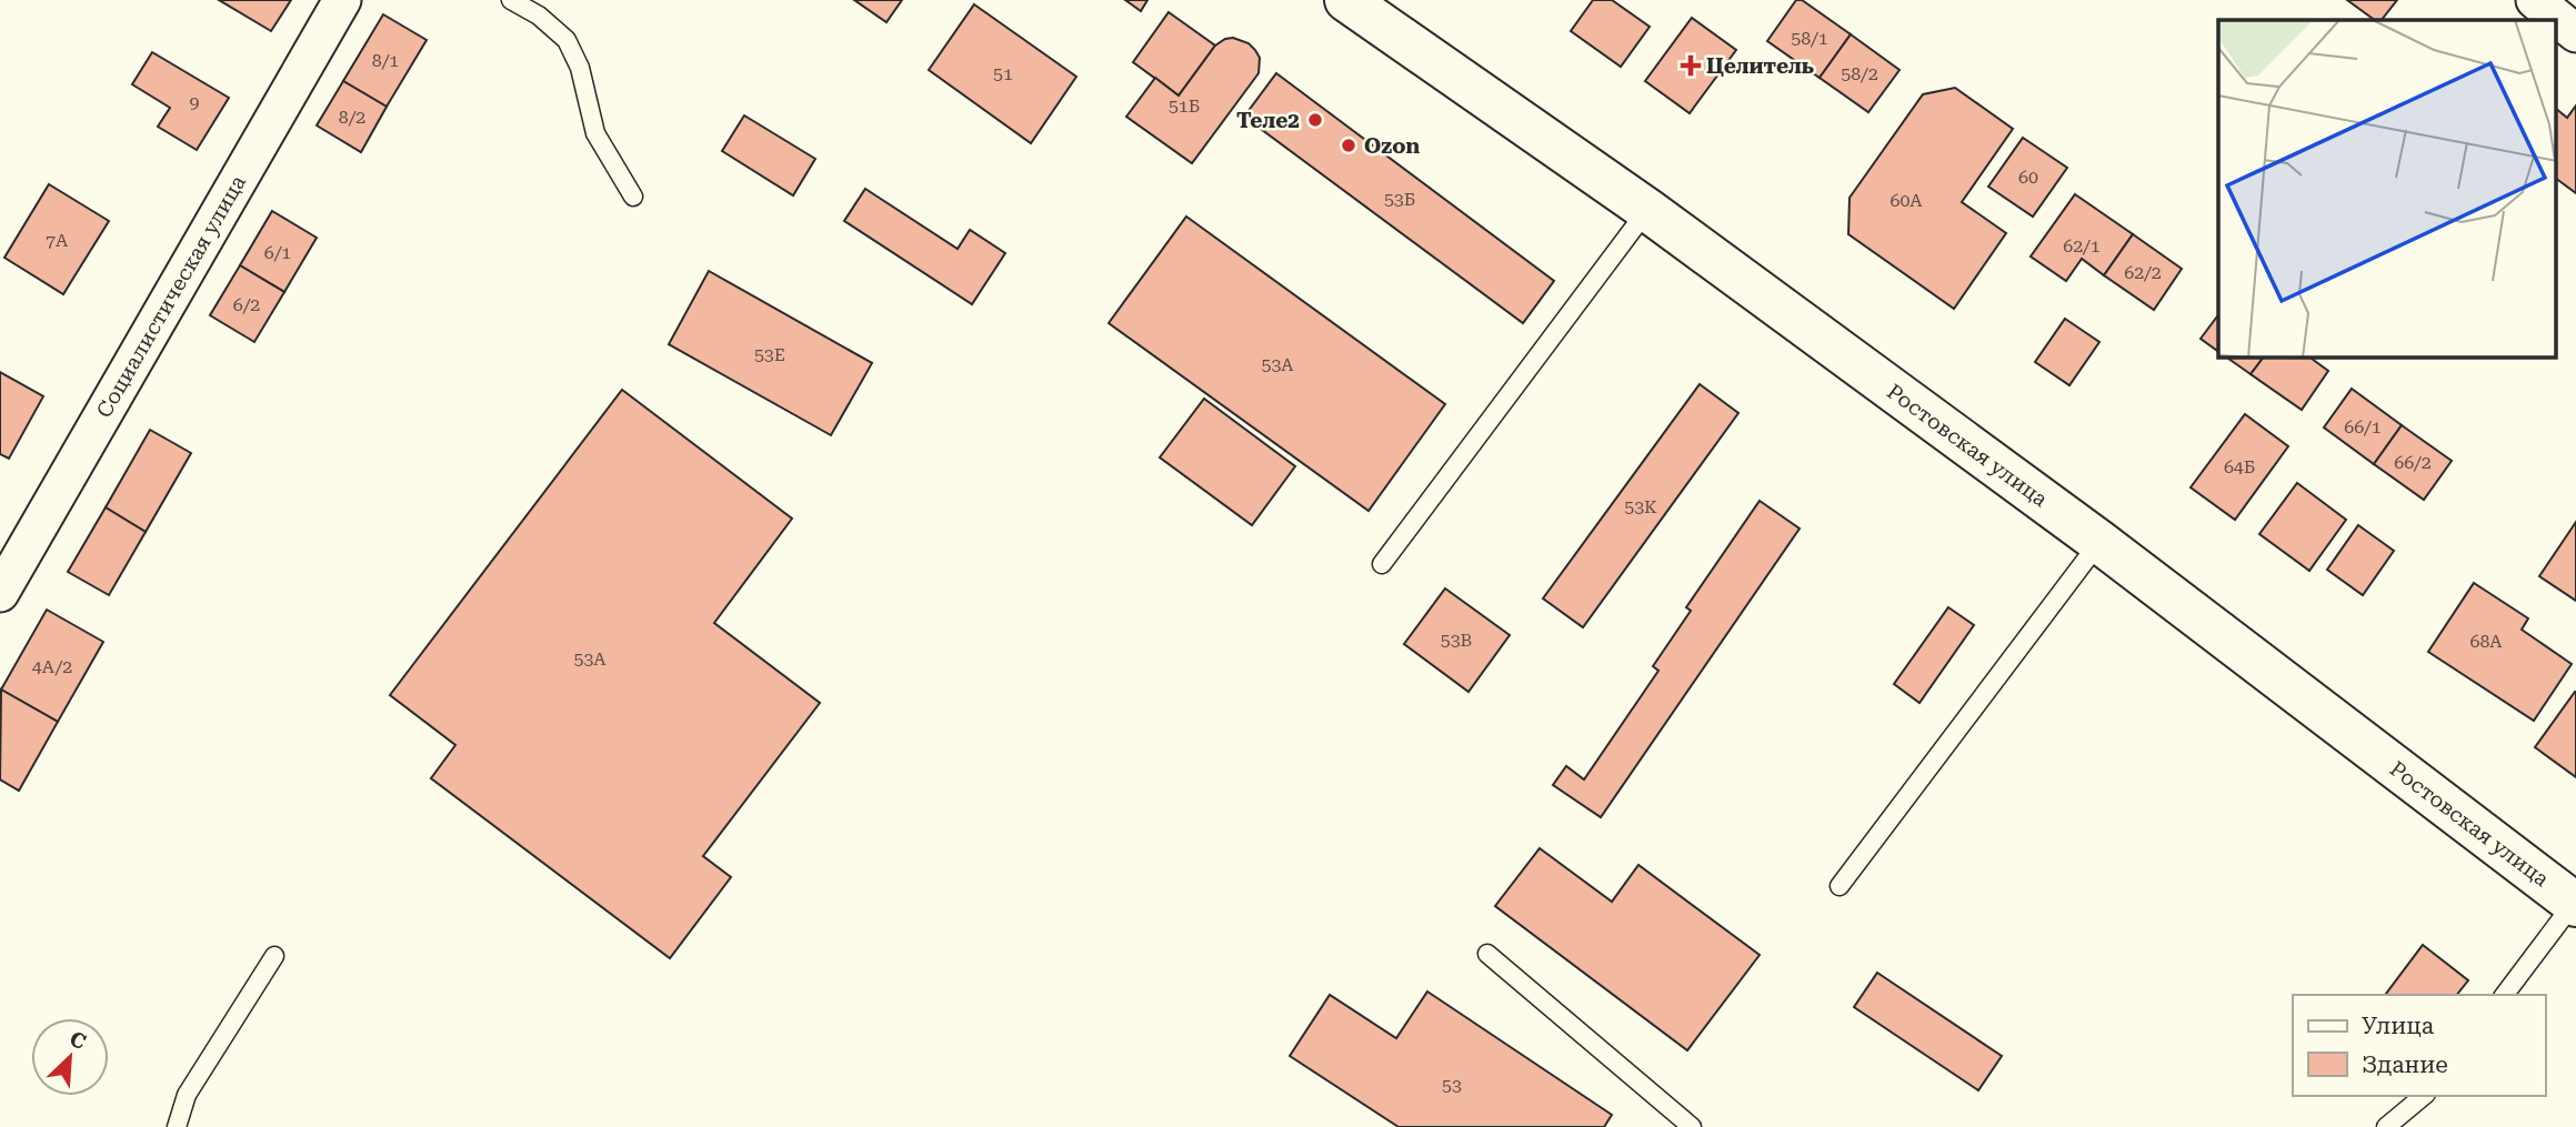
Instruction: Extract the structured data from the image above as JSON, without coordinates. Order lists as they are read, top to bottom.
{
  "streets": {
    "main road": ["Ростовская улица"],
    "street": ["Социалистическая улица"]
  },
  "places": {
    "health": ["Целитель"],
    "other": ["Теле2", "Ozon"]
  },
  "house_numbers": [
    "58/1",
    "8/1",
    "51",
    "58/2",
    "9",
    "51Б",
    "8/2",
    "60",
    "53Б",
    "60А",
    "7А",
    "62/1",
    "6/1",
    "62/2",
    "6/2",
    "53Е",
    "53А",
    "66/1",
    "66/2",
    "64Б",
    "53К",
    "53В",
    "68А",
    "53А",
    "4А/2",
    "53"
  ],
  "legend": ["Улица", "Здание"],
  "north": "top right"
}
